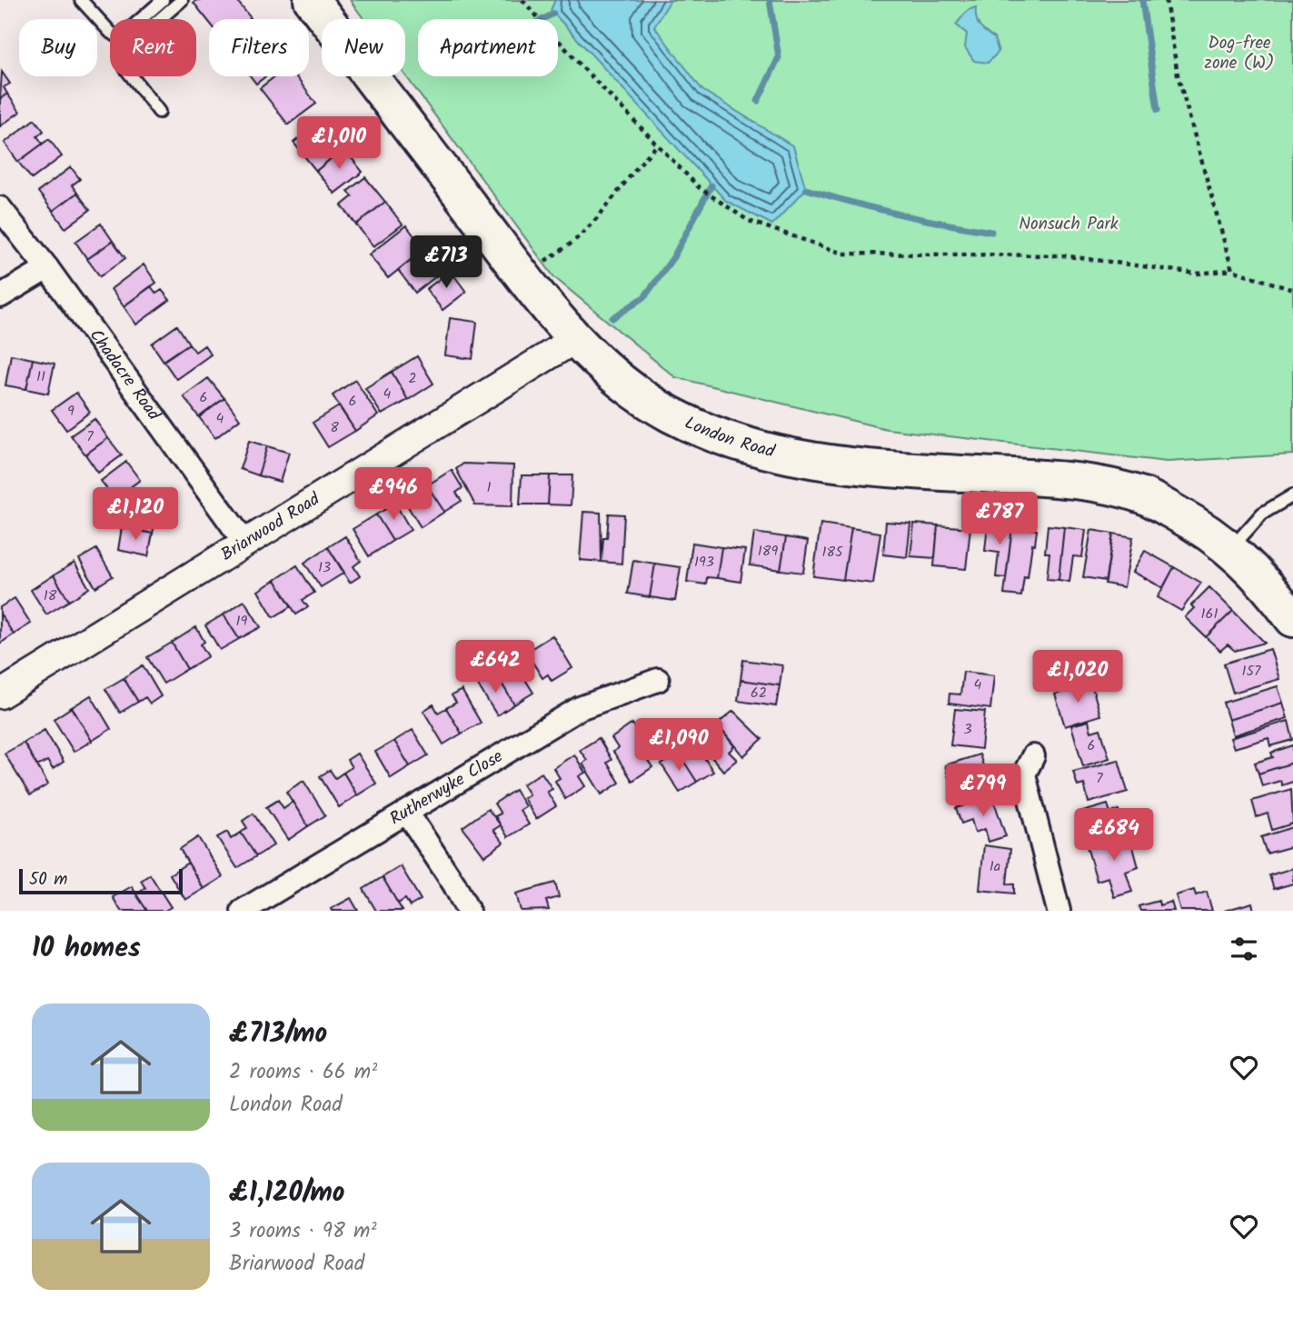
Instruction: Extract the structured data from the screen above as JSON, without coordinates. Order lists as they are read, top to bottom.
{
  "streets": {
    "highway": ["London Road"],
    "street": ["Chadacre Road", "Briarwood Road", "Rutherwyke Close"]
  },
  "crossings": [
    ["Chadacre Road", "Briarwood Road"],
    ["London Road", "Briarwood Road"]
  ],
  "parks": ["Dog-free zone (W)", "Nonsuch Park"],
  "house_numbers": [
    "11",
    "2",
    "4",
    "6",
    "6",
    "9",
    "4",
    "8",
    "7",
    "1",
    "189",
    "185",
    "193",
    "13",
    "18",
    "161",
    "19",
    "157",
    "4",
    "62",
    "3",
    "6",
    "7",
    "1a"
  ],
  "scale_bar": "50 m",
  "page": {
    "chip": [
      "Buy",
      "Rent",
      "Filters",
      "New",
      "Apartment"
    ],
    "price": [
      "£1,010",
      "£713",
      "£946",
      "£1,120",
      "£787",
      "£642",
      "£1,020",
      "£1,090",
      "£799",
      "£684"
    ],
    "scale": "50 m",
    "heading": "10 homes",
    "list": [
      {
        "name": "£713/mo",
        "note": "2 rooms · 66 m² · London Road"
      },
      {
        "name": "£1,120/mo",
        "note": "3 rooms · 98 m² · Briarwood Road"
      }
    ]
  }
}
